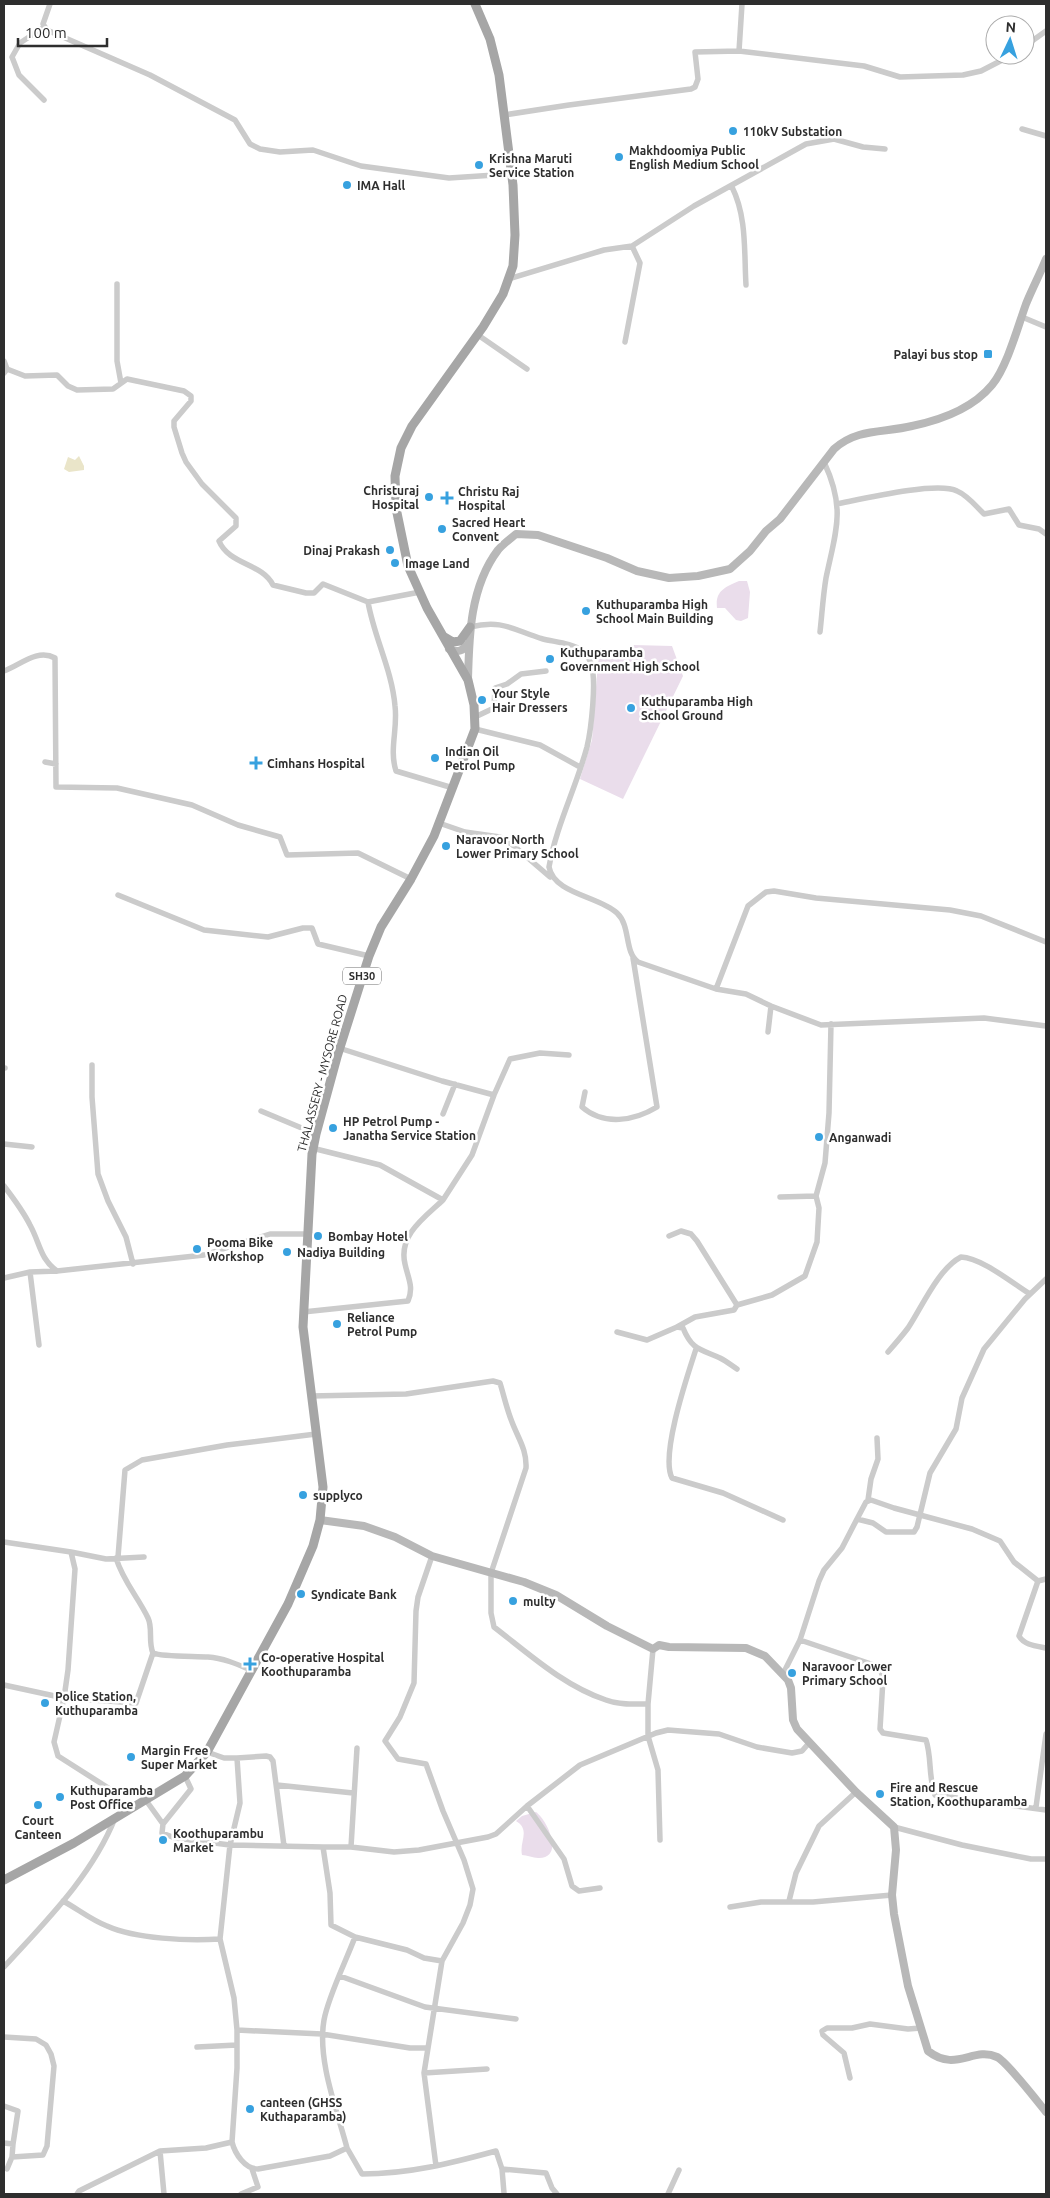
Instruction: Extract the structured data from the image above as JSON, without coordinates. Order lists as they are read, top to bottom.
{
  "streets": {
    "main road": ["SH30", "THALASSERY - MYSORE ROAD"]
  },
  "places": {
    "other": [
      "110kV Substation",
      "Makhdoomiya Public English Medium School",
      "Krishna Maruti Service Station",
      "IMA Hall",
      "Christuraj Hospital",
      "Sacred Heart Convent",
      "Dinaj Prakash",
      "Image Land",
      "Kuthuparamba High School Main Building",
      "Kuthuparamba Government High School",
      "Your Style Hair Dressers",
      "Kuthuparamba High School Ground",
      "Indian Oil Petrol Pump",
      "Naravoor North Lower Primary School",
      "HP Petrol Pump - Janatha Service Station",
      "Anganwadi",
      "Bombay Hotel",
      "Pooma Bike Workshop",
      "Nadiya Building",
      "Reliance Petrol Pump",
      "supplyco",
      "Syndicate Bank",
      "multy",
      "Naravoor Lower Primary School",
      "Police Station, Kuthuparamba",
      "Margin Free Super Market",
      "Fire and Rescue Station, Koothuparamba",
      "Kuthuparamba Post Office",
      "Court Canteen",
      "Koothuparambu Market",
      "canteen (GHSS Kuthaparamba)"
    ],
    "transit": ["Palayi bus stop"],
    "health": ["Christu Raj Hospital", "Cimhans Hospital", "Co-operative Hospital Koothuparamba"]
  },
  "scale_bar": "100 m",
  "north": "top"
}
